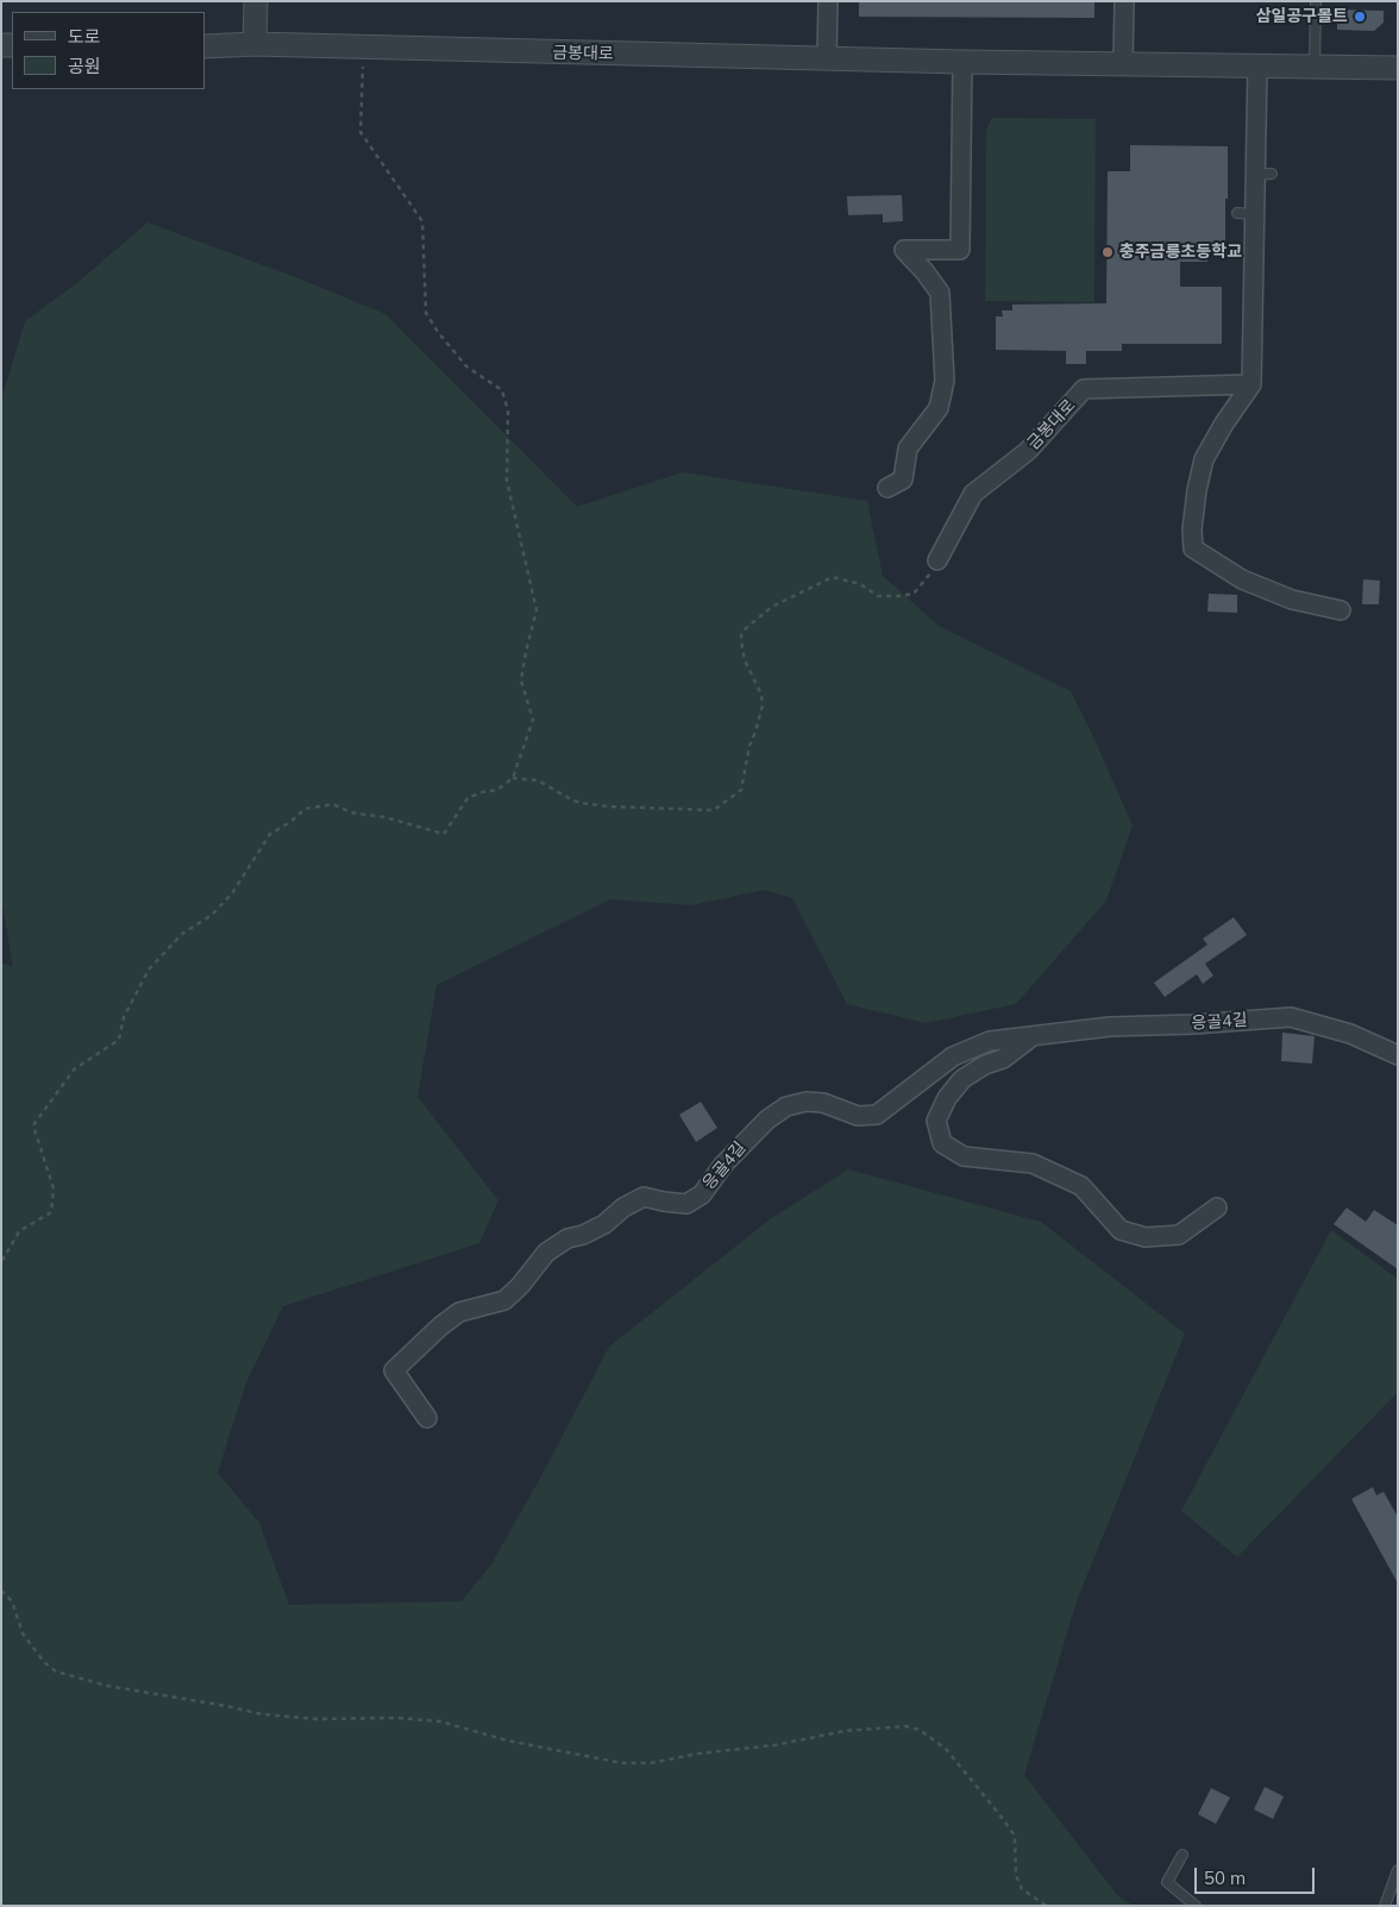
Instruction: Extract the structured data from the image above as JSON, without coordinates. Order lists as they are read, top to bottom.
{
  "streets": {
    "street": ["금봉대로", "응골4길"]
  },
  "places": ["삼일공구볼트", "충주금릉초등학교"],
  "legend": ["도로", "공원"],
  "scale_bar": "50 m"
}
